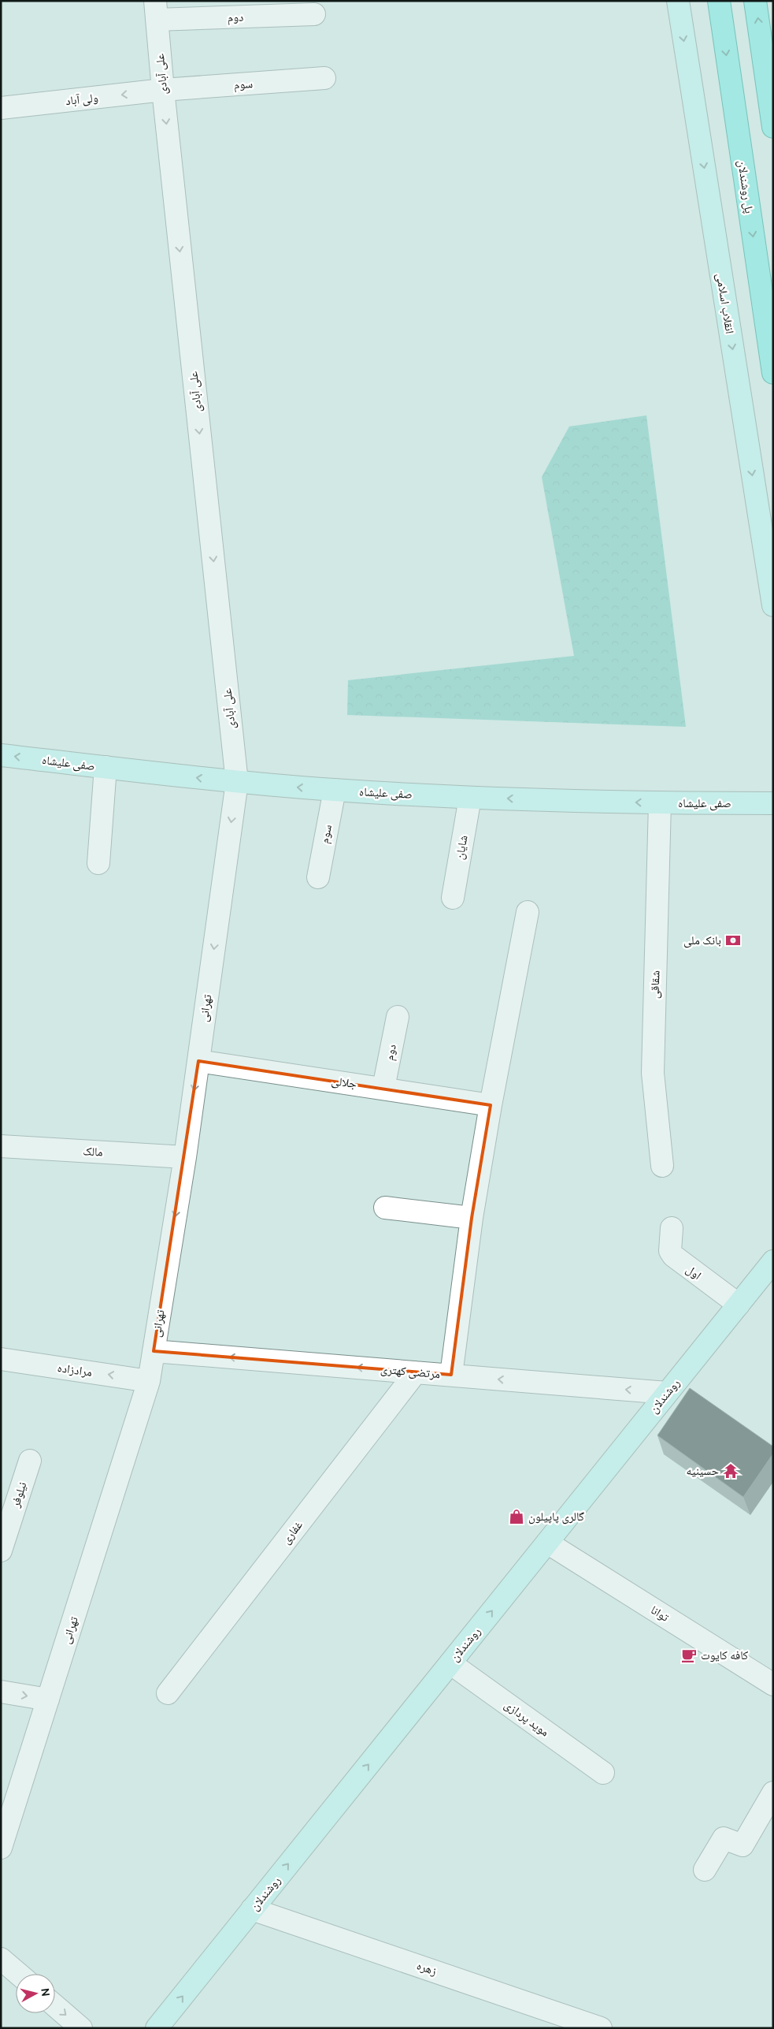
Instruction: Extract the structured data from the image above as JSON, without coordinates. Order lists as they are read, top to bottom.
{
  "streets": {
    "main road": [
      "پل روشندلان",
      "انقلاب اسلامی",
      "صفی علیشاه",
      "روشندلان"
    ],
    "street": [
      "دوم",
      "علی آبادی",
      "سوم",
      "ولی آباد",
      "شایان",
      "شقاقی",
      "تهرانی",
      "جلالی",
      "مالک",
      "اول",
      "مرادزاده",
      "مرتضی کهتری",
      "نیلوفر",
      "غفاری",
      "توانا",
      "موید پردازی",
      "زهره"
    ]
  },
  "crossings": [
    ["دوم", "علی آبادی"],
    ["دوم", "جلالی"],
    ["علی آبادی", "سوم"],
    ["علی آبادی", "ولی آباد"],
    ["علی آبادی", "صفی علیشاه"],
    ["علی آبادی", "تهرانی"],
    ["سوم", "ولی آباد"],
    ["سوم", "صفی علیشاه"],
    ["صفی علیشاه", "شایان"],
    ["صفی علیشاه", "شقاقی"],
    ["صفی علیشاه", "تهرانی"],
    ["تهرانی", "جلالی"],
    ["تهرانی", "مالک"],
    ["تهرانی", "مرادزاده"],
    ["تهرانی", "مرتضی کهتری"],
    ["اول", "روشندلان"],
    ["مرتضی کهتری", "روشندلان"],
    ["مرتضی کهتری", "غفاری"],
    ["روشندلان", "توانا"],
    ["روشندلان", "موید پردازی"],
    ["روشندلان", "زهره"]
  ],
  "one_way": [
    "علی آبادی",
    "ولی آباد",
    "انقلاب اسلامی",
    "صفی علیشاه",
    "تهرانی",
    "مرادزاده",
    "مرتضی کهتری",
    "روشندلان"
  ],
  "places": {
    "bank": ["بانک ملی"],
    "temple": ["حسینیه"],
    "shop": ["گالری پاپیلون"],
    "cafe": ["کافه کایوت"]
  },
  "north": "right"
}
